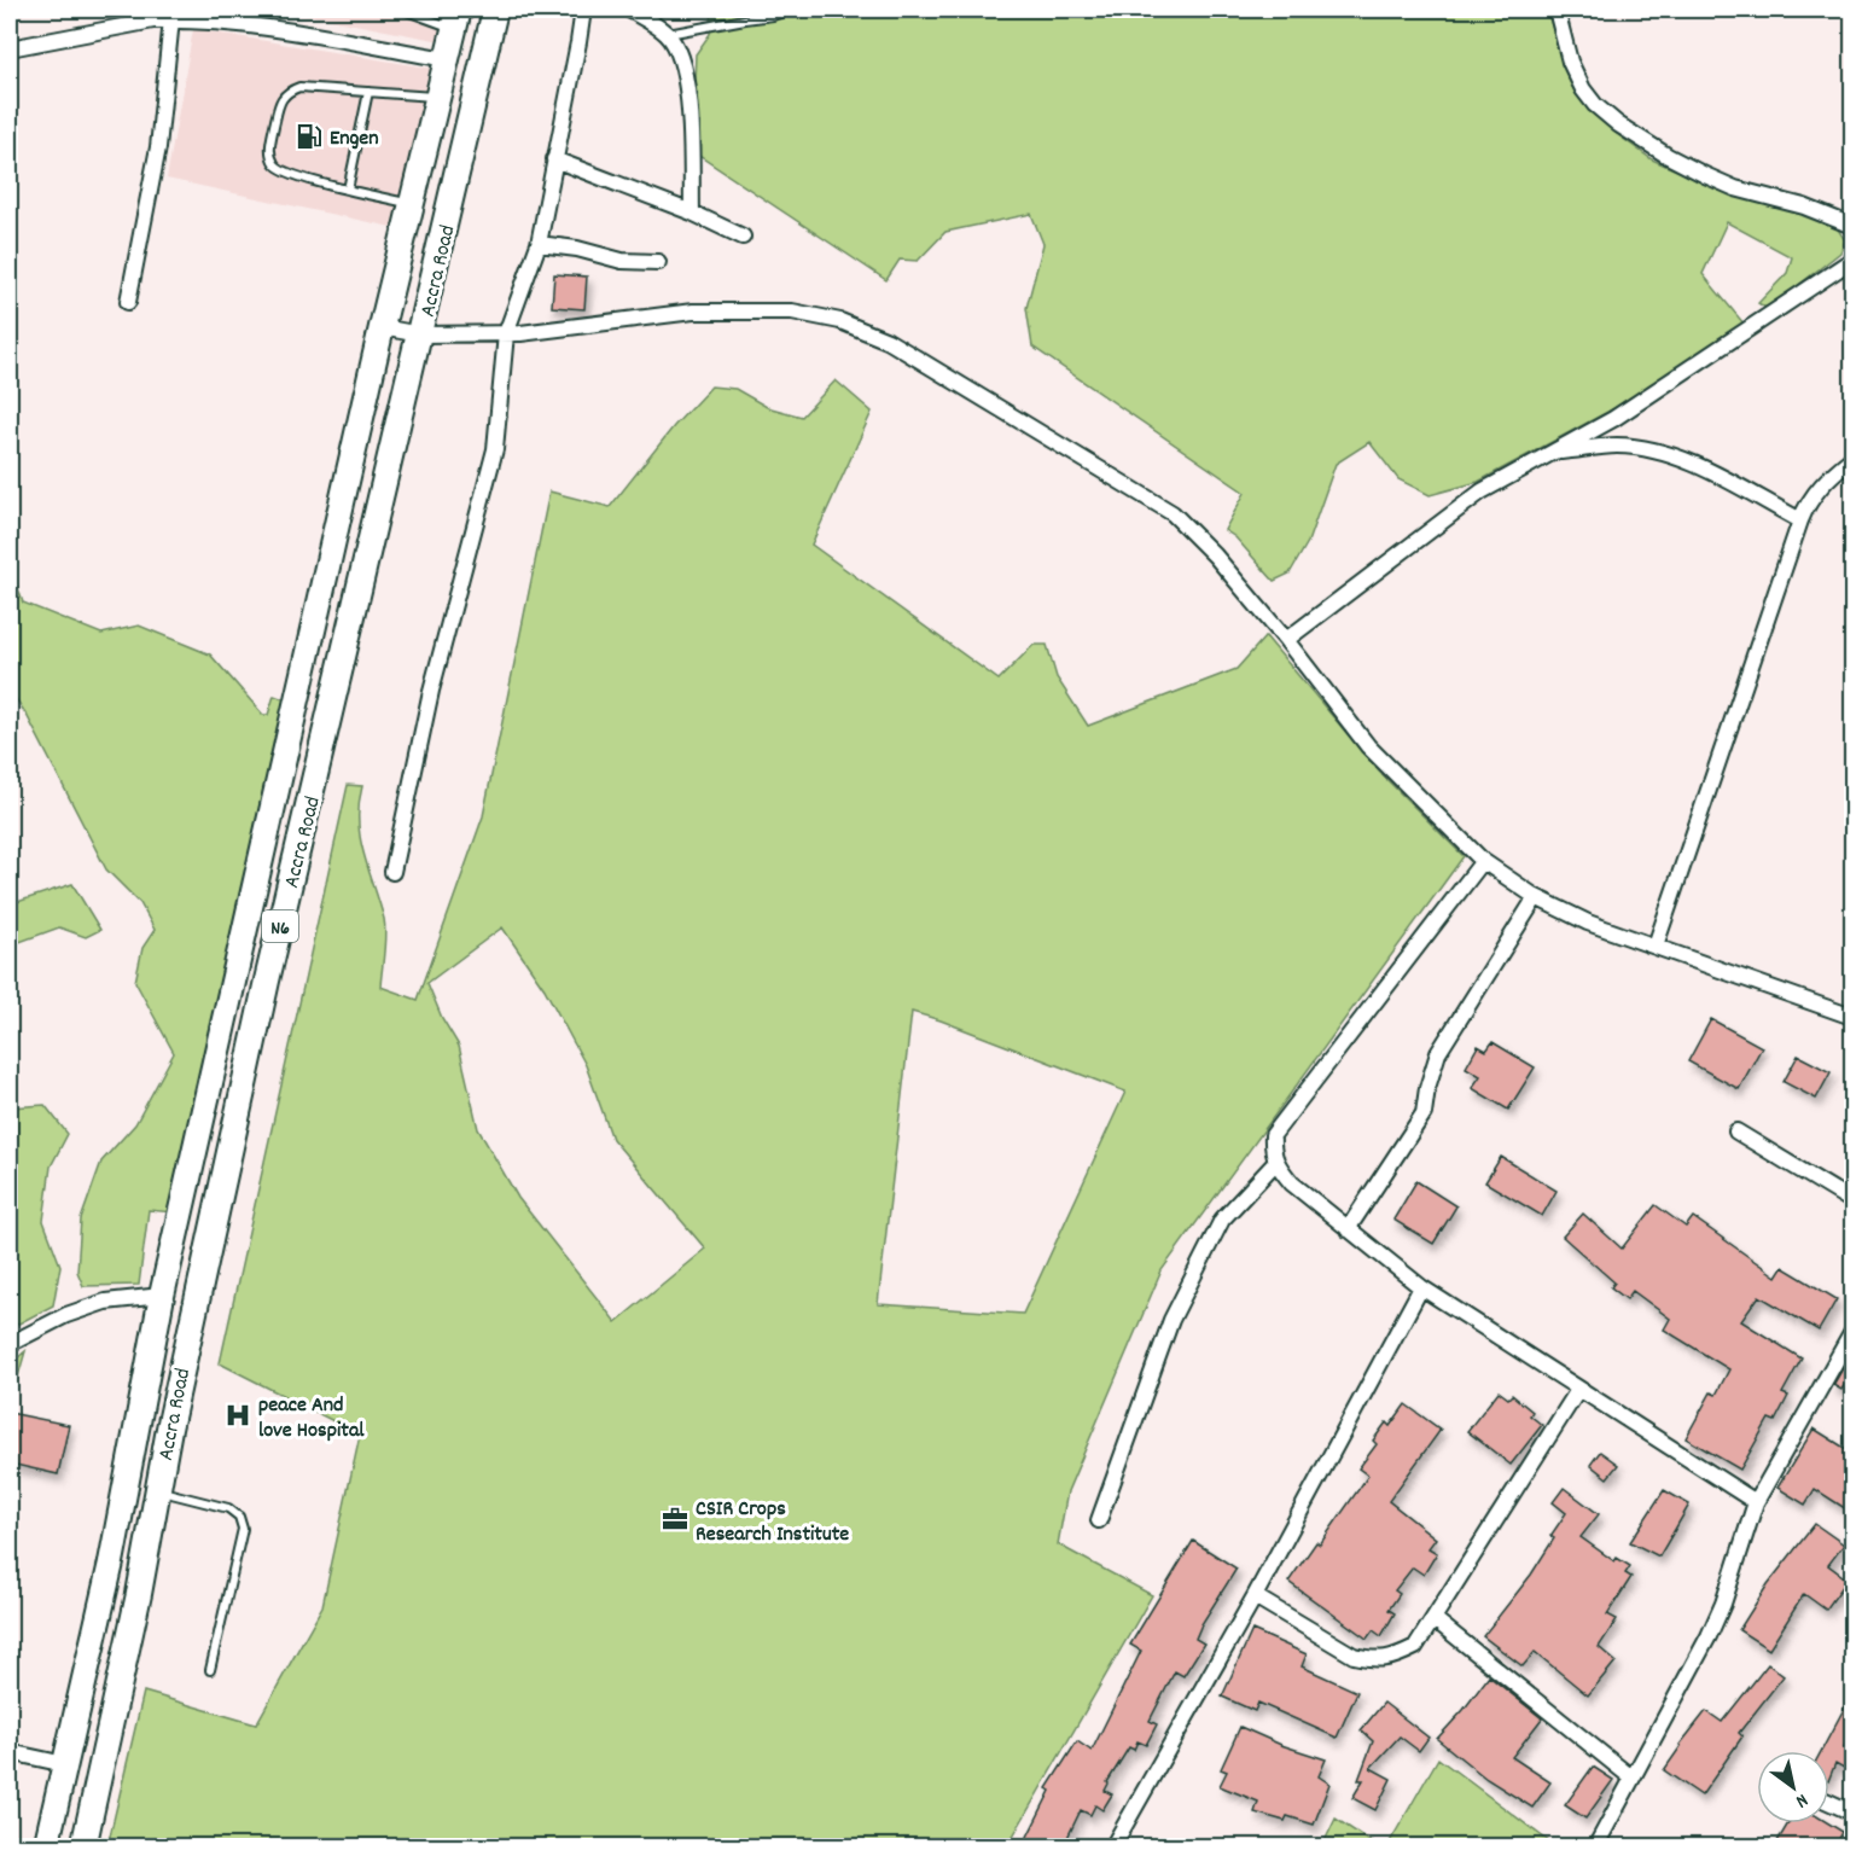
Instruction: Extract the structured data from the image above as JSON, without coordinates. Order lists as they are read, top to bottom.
{
  "streets": {
    "highway": ["Accra Road", "N6"]
  },
  "places": {
    "fuel station": ["Engen"],
    "hospital": ["peace And love Hospital"],
    "office": ["CSIR Crops Research Institute"]
  },
  "north": "bottom right"
}
